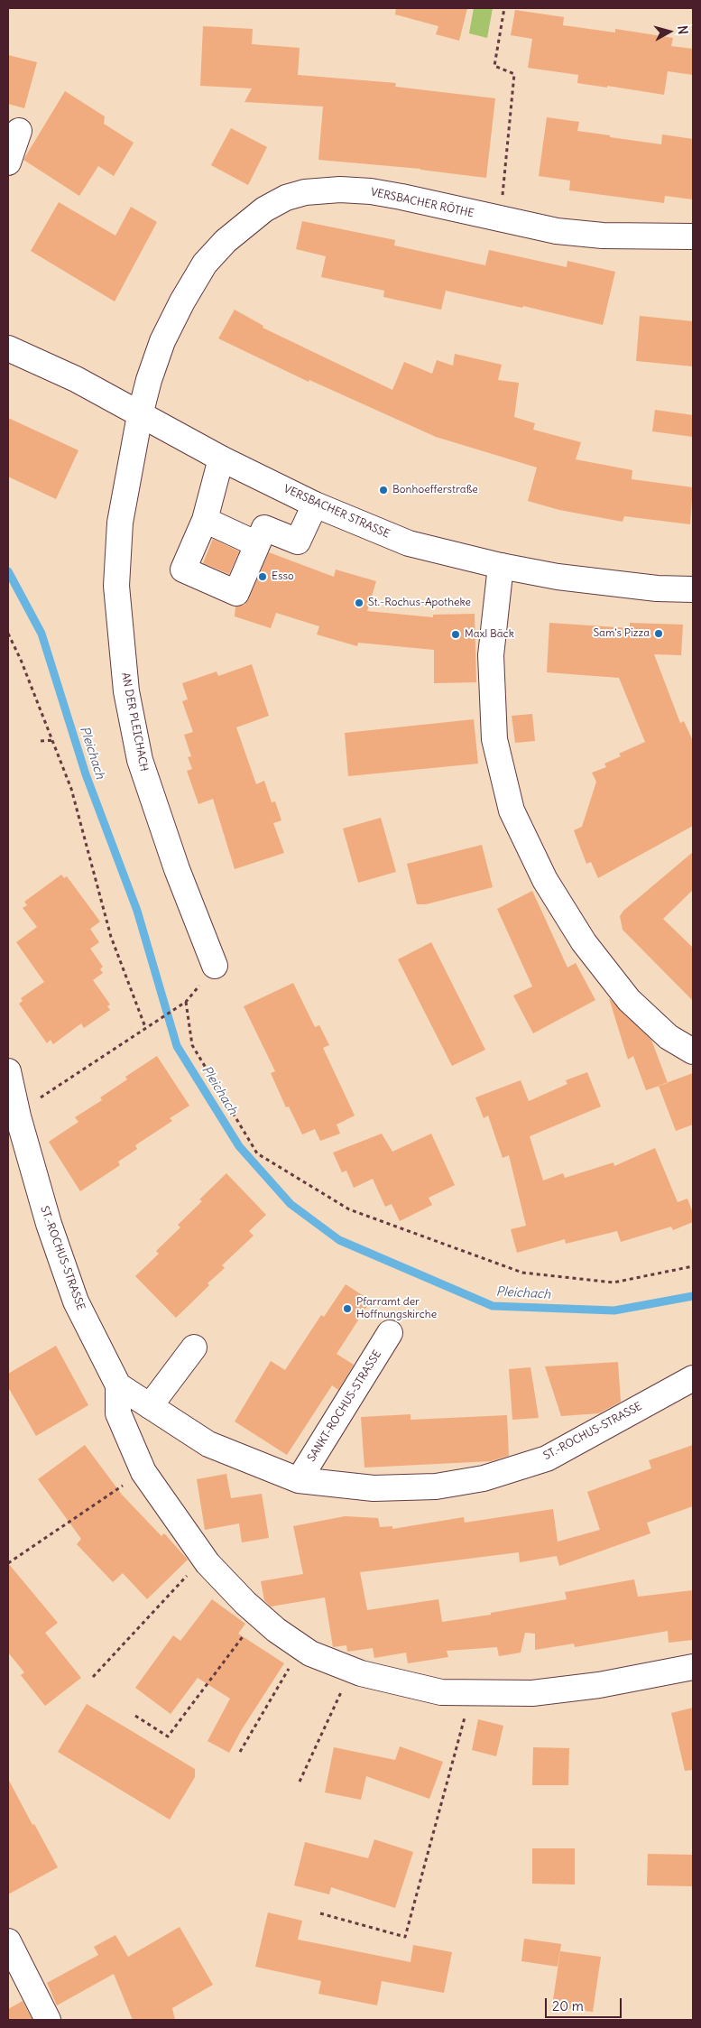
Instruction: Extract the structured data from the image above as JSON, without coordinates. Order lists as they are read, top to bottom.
{
  "streets": {
    "street": [
      "VERSBACHER RÖTHE",
      "VERSBACHER STRASSE",
      "AN DER PLEICHACH",
      "ST.-ROCHUS-STRASSE",
      "SANKT-ROCHUS-STRASSE"
    ]
  },
  "crossings": [
    ["VERSBACHER RÖTHE", "VERSBACHER STRASSE"],
    ["VERSBACHER RÖTHE", "AN DER PLEICHACH"],
    ["VERSBACHER STRASSE", "AN DER PLEICHACH"],
    ["ST.-ROCHUS-STRASSE", "SANKT-ROCHUS-STRASSE"]
  ],
  "water": ["Pleichach"],
  "places": [
    "Bonhoefferstraße",
    "Esso",
    "St.-Rochus-Apotheke",
    "Sam's Pizza",
    "Maxl Bäck",
    "Pfarramt der Hoffnungskirche"
  ],
  "scale_bar": "20 m",
  "north": "right"
}
